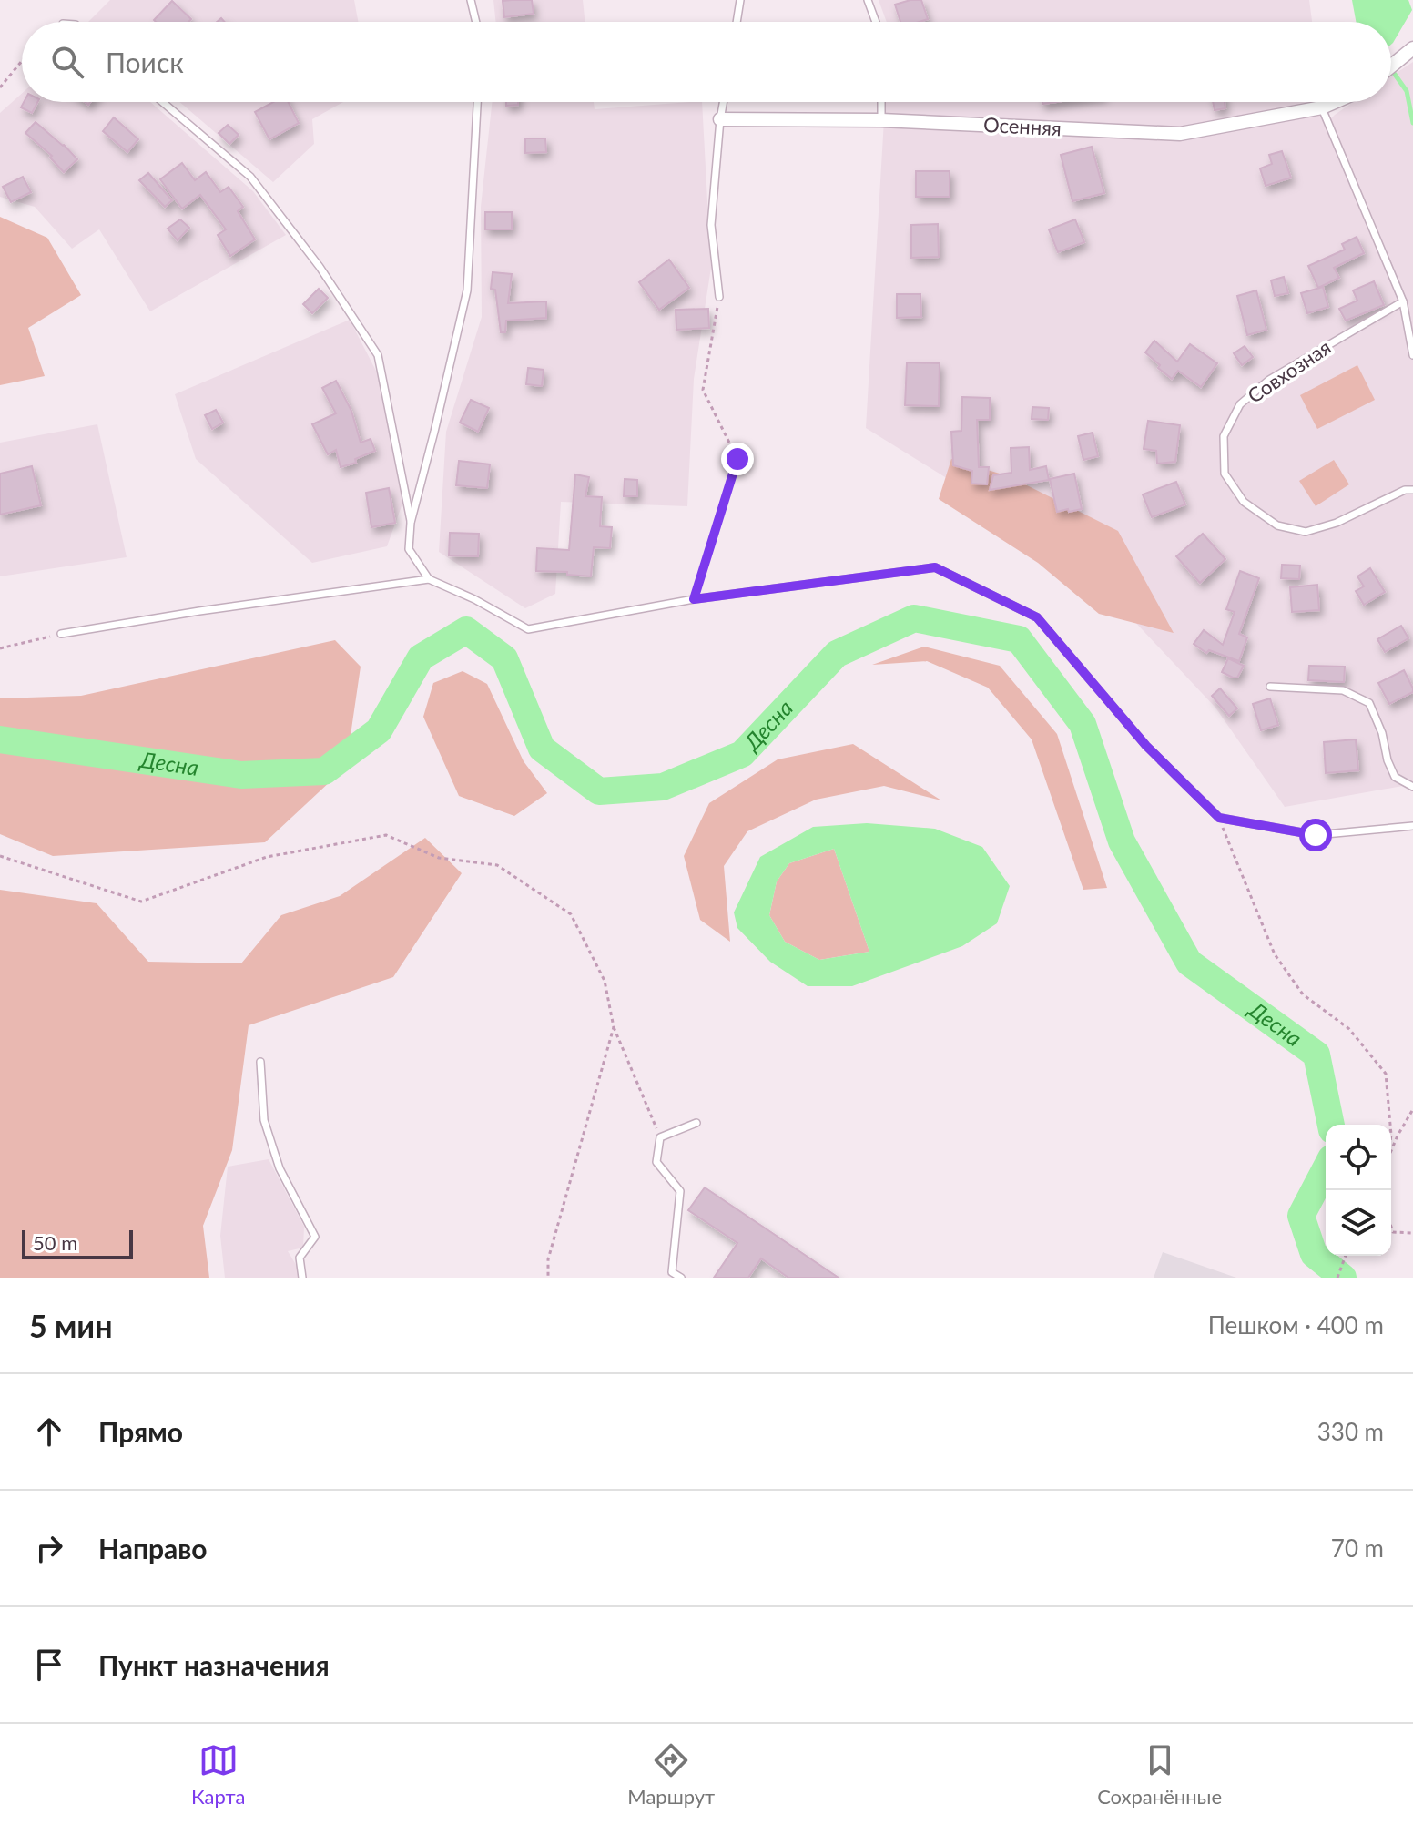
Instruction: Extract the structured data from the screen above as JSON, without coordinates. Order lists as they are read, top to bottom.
{
  "streets": {
    "street": ["Осенняя"],
    "lane": ["Совхозная"]
  },
  "water": ["Десна"],
  "scale_bar": "50 m",
  "page": {
    "search": "Поиск",
    "scale": "50 m",
    "heading": ["5 мин", "Пешком · 400 m"],
    "list": [
      ["Прямо", "330 m"],
      ["Направо", "70 m"],
      "Пункт назначения"
    ],
    "nav": ["Карта", "Маршрут", "Сохранённые"]
  }
}
